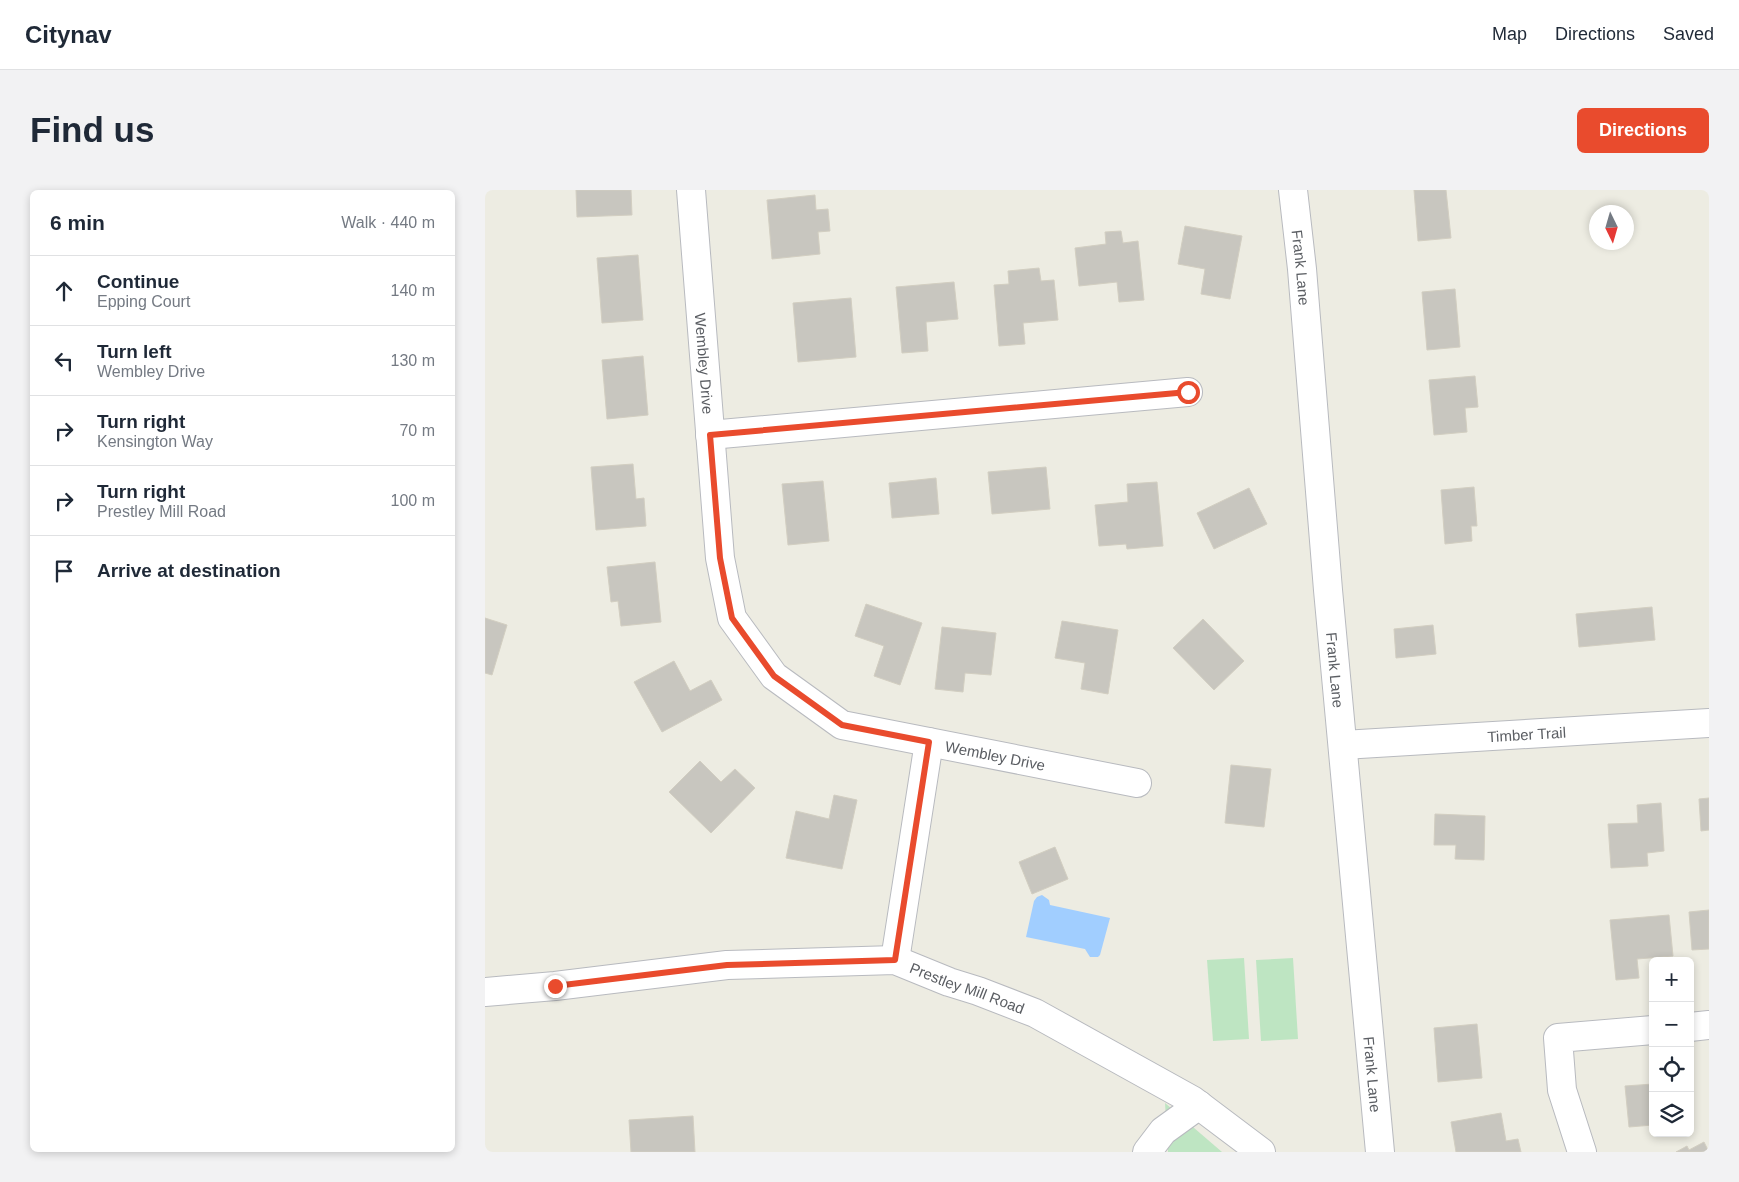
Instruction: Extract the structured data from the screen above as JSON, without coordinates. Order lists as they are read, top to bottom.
{
  "streets": {
    "street": [
      "Frank Lane",
      "Wembley Drive",
      "Timber Trail",
      "Prestley Mill Road"
    ]
  },
  "crossings": [
    ["Frank Lane", "Timber Trail"]
  ],
  "north": "bottom",
  "page": {
    "header": "Citynav",
    "nav": ["Map", "Directions", "Saved"],
    "buttons": "Directions",
    "title": "Find us",
    "heading": ["6 min", "Walk · 440 m"],
    "list": [
      ["Continue", "Epping Court", "140 m"],
      ["Turn left", "Wembley Drive", "130 m"],
      ["Turn right", "Kensington Way", "70 m"],
      ["Turn right", "Prestley Mill Road", "100 m"],
      "Arrive at destination"
    ],
    "map_buttons": ["+", "−"]
  }
}
